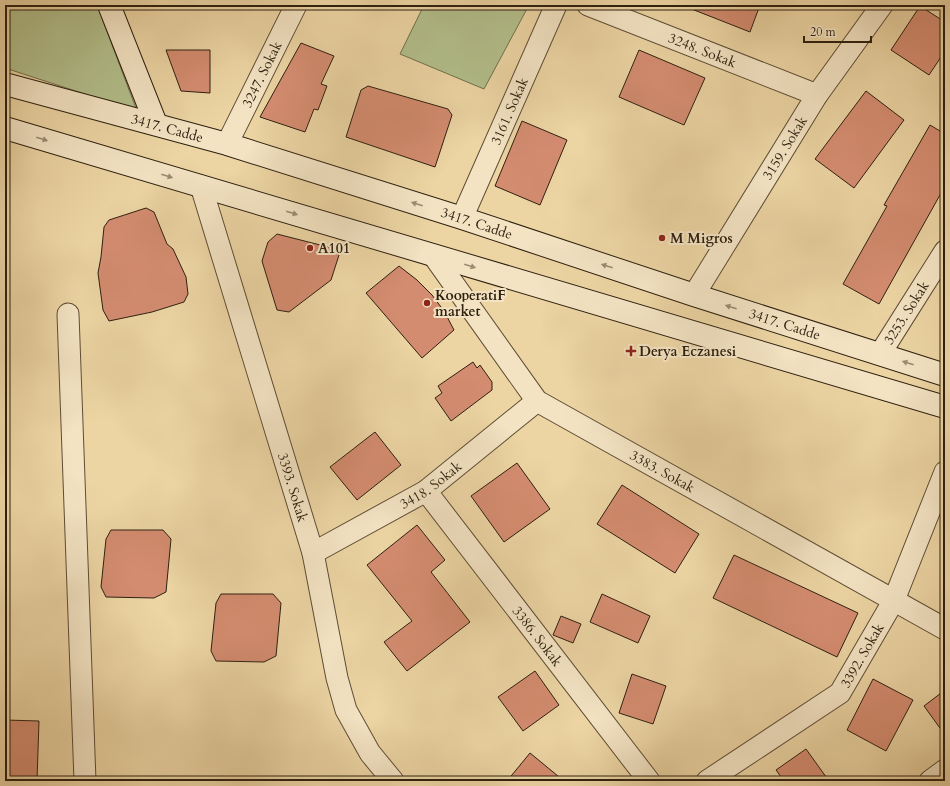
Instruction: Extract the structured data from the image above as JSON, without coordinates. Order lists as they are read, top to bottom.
{
  "streets": {
    "street": [
      "3248. Sokak",
      "3247. Sokak",
      "3161. Sokak",
      "3417. Cadde",
      "3159. Sokak",
      "3253. Sokak",
      "3383. Sokak",
      "3418. Sokak",
      "3393. Sokak",
      "3386. Sokak",
      "3392. Sokak"
    ]
  },
  "crossings": [
    ["3248. Sokak", "3159. Sokak"],
    ["3247. Sokak", "3417. Cadde"],
    ["3161. Sokak", "3417. Cadde"],
    ["3417. Cadde", "3159. Sokak"],
    ["3417. Cadde", "3253. Sokak"],
    ["3383. Sokak", "3418. Sokak"],
    ["3383. Sokak", "3392. Sokak"],
    ["3418. Sokak", "3393. Sokak"],
    ["3418. Sokak", "3386. Sokak"]
  ],
  "places": {
    "other": ["M Migros", "A101", "KooperatiF market"],
    "health": ["Derya Eczanesi"]
  },
  "scale_bar": "20 m"
}
